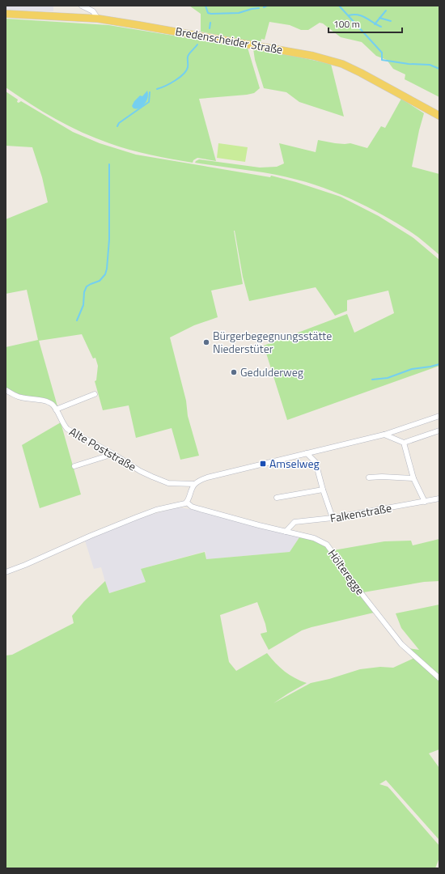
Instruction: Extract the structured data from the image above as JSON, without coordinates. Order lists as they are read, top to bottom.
{
  "streets": {
    "main road": ["Bredenscheider Straße"],
    "street": ["Alte Poststraße", "Falkenstraße", "Hölteregge"]
  },
  "crossings": [
    ["Falkenstraße", "Hölteregge"]
  ],
  "places": {
    "other": ["Bürgerbegegnungsstätte Niederstüter", "Gedulderweg"],
    "transit": ["Amselweg"]
  },
  "scale_bar": "100 m"
}
